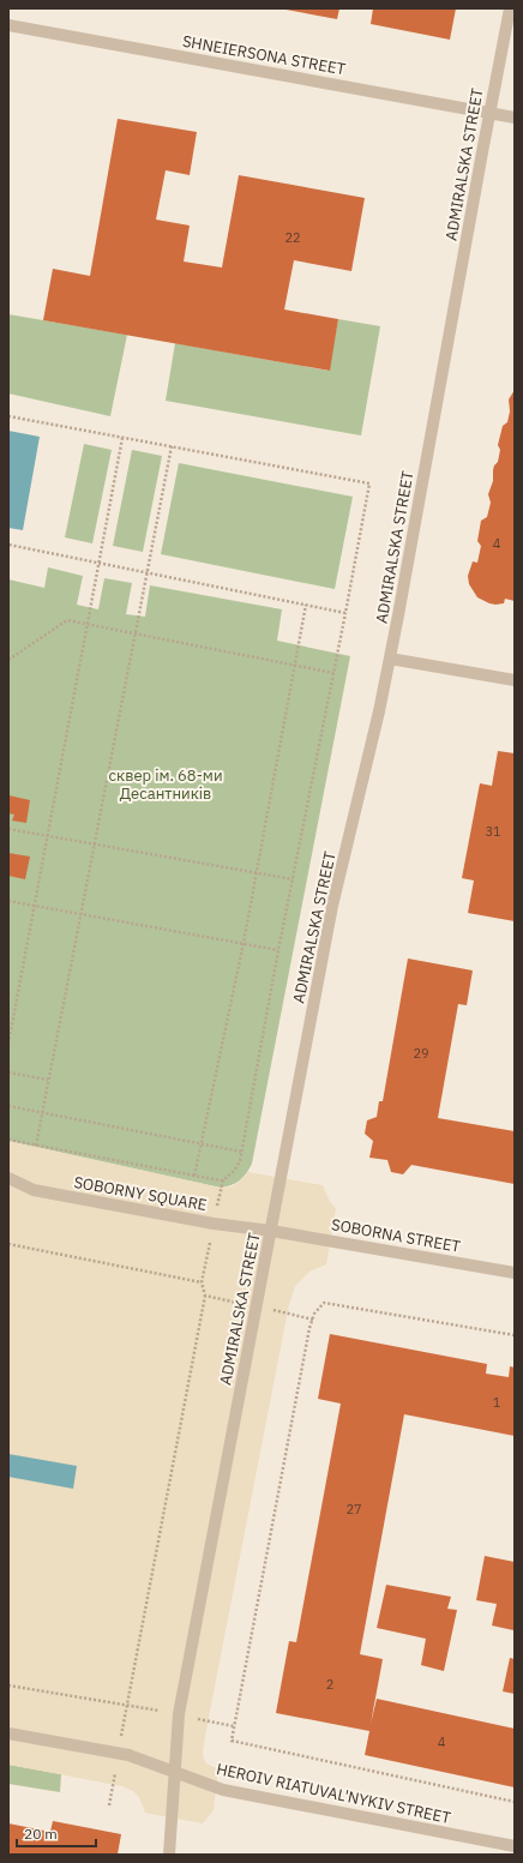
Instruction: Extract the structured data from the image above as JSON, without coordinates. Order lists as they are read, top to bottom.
{
  "streets": {
    "street": [
      "SHNEIERSONA STREET",
      "ADMIRALSKA STREET",
      "SOBORNY SQUARE",
      "SOBORNA STREET",
      "HEROIV RIATUVAL'NYKIV STREET"
    ]
  },
  "crossings": [
    ["SHNEIERSONA STREET", "ADMIRALSKA STREET"],
    ["ADMIRALSKA STREET", "SOBORNY SQUARE"],
    ["ADMIRALSKA STREET", "SOBORNA STREET"],
    ["ADMIRALSKA STREET", "HEROIV RIATUVAL'NYKIV STREET"],
    ["SOBORNY SQUARE", "SOBORNA STREET"]
  ],
  "parks": ["сквер ім. 68-ми Десантників"],
  "house_numbers": [
    "22",
    "4",
    "31",
    "29",
    "1",
    "27",
    "2",
    "4"
  ],
  "scale_bar": "20 m"
}
